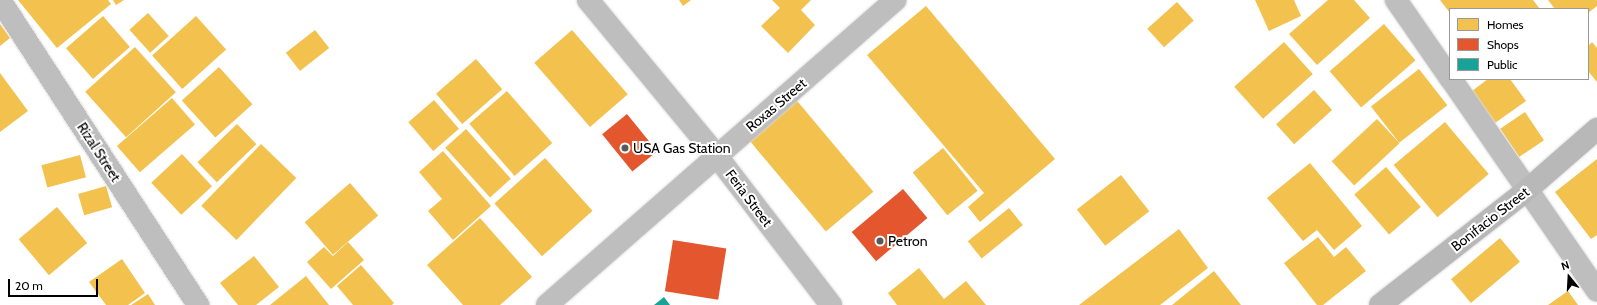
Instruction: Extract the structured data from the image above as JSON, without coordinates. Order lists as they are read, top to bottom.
{
  "streets": {
    "street": [
      "Roxas Street",
      "Rizal Street",
      "Feria Street",
      "Bonifacio Street"
    ]
  },
  "crossings": [
    ["Roxas Street", "Feria Street"]
  ],
  "places": ["USA Gas Station", "Petron"],
  "legend": ["Homes", "Shops", "Public"],
  "scale_bar": "20 m",
  "north": "top"
}
